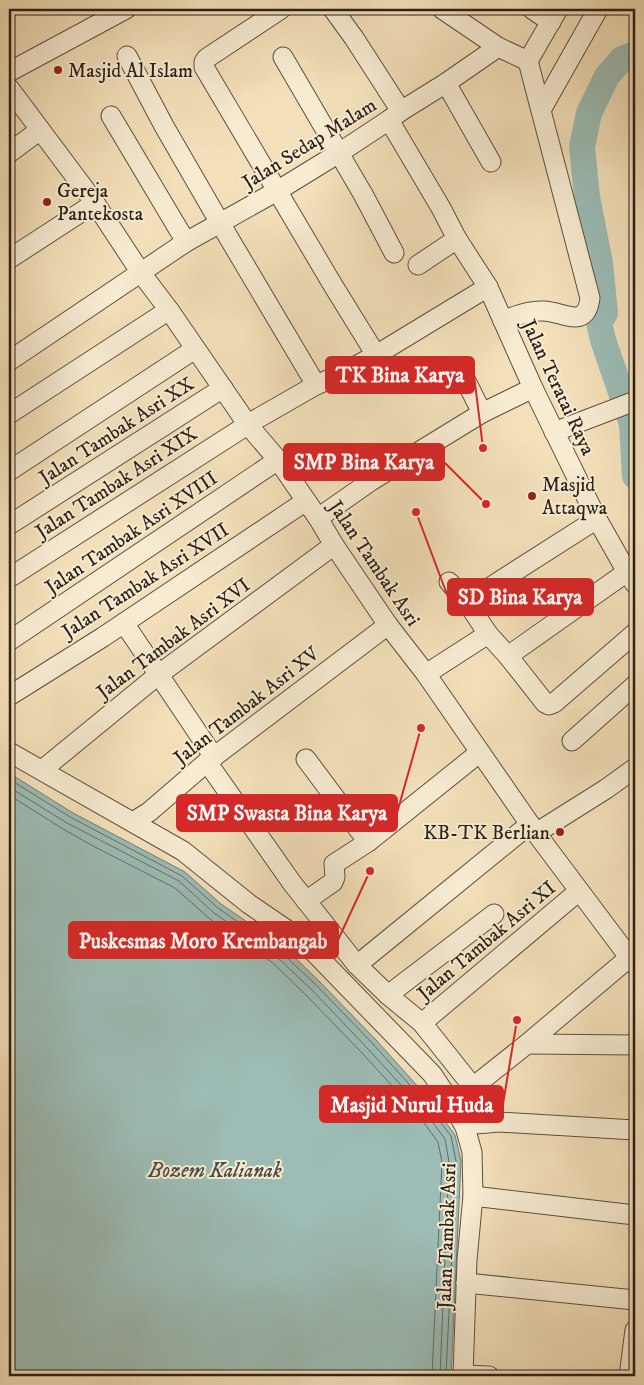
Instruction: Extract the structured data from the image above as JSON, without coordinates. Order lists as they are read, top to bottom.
{
  "streets": {
    "street": [
      "Jalan Sedap Malam",
      "Jalan Teratai Raya",
      "Jalan Tambak Asri XX",
      "Jalan Tambak Asri XIX",
      "Jalan Tambak Asri XVIII",
      "Jalan Tambak Asri",
      "Jalan Tambak Asri XVII",
      "Jalan Tambak Asri XVI",
      "Jalan Tambak Asri XV",
      "Jalan Tambak Asri XI"
    ]
  },
  "crossings": [
    ["Jalan Sedap Malam", "Jalan Teratai Raya"],
    ["Jalan Sedap Malam", "Jalan Tambak Asri"],
    ["Jalan Teratai Raya", "Jalan Tambak Asri XIX"],
    ["Jalan Tambak Asri XX", "Jalan Tambak Asri"],
    ["Jalan Tambak Asri XIX", "Jalan Tambak Asri"],
    ["Jalan Tambak Asri XVIII", "Jalan Tambak Asri"],
    ["Jalan Tambak Asri", "Jalan Tambak Asri XVII"],
    ["Jalan Tambak Asri", "Jalan Tambak Asri XVI"],
    ["Jalan Tambak Asri", "Jalan Tambak Asri XV"],
    ["Jalan Tambak Asri", "Jalan Tambak Asri XI"]
  ],
  "water": ["Bozem Kalianak"],
  "places": [
    "Masjid Al Islam",
    "Gereja Pantekosta",
    "TK Bina Karya",
    "Masjid Attaqwa",
    "SMP Bina Karya",
    "SD Bina Karya",
    "SMP Swasta Bina Karya",
    "KB-TK Berlian",
    "Puskesmas Moro Krembangab",
    "Masjid Nurul Huda"
  ]
}
